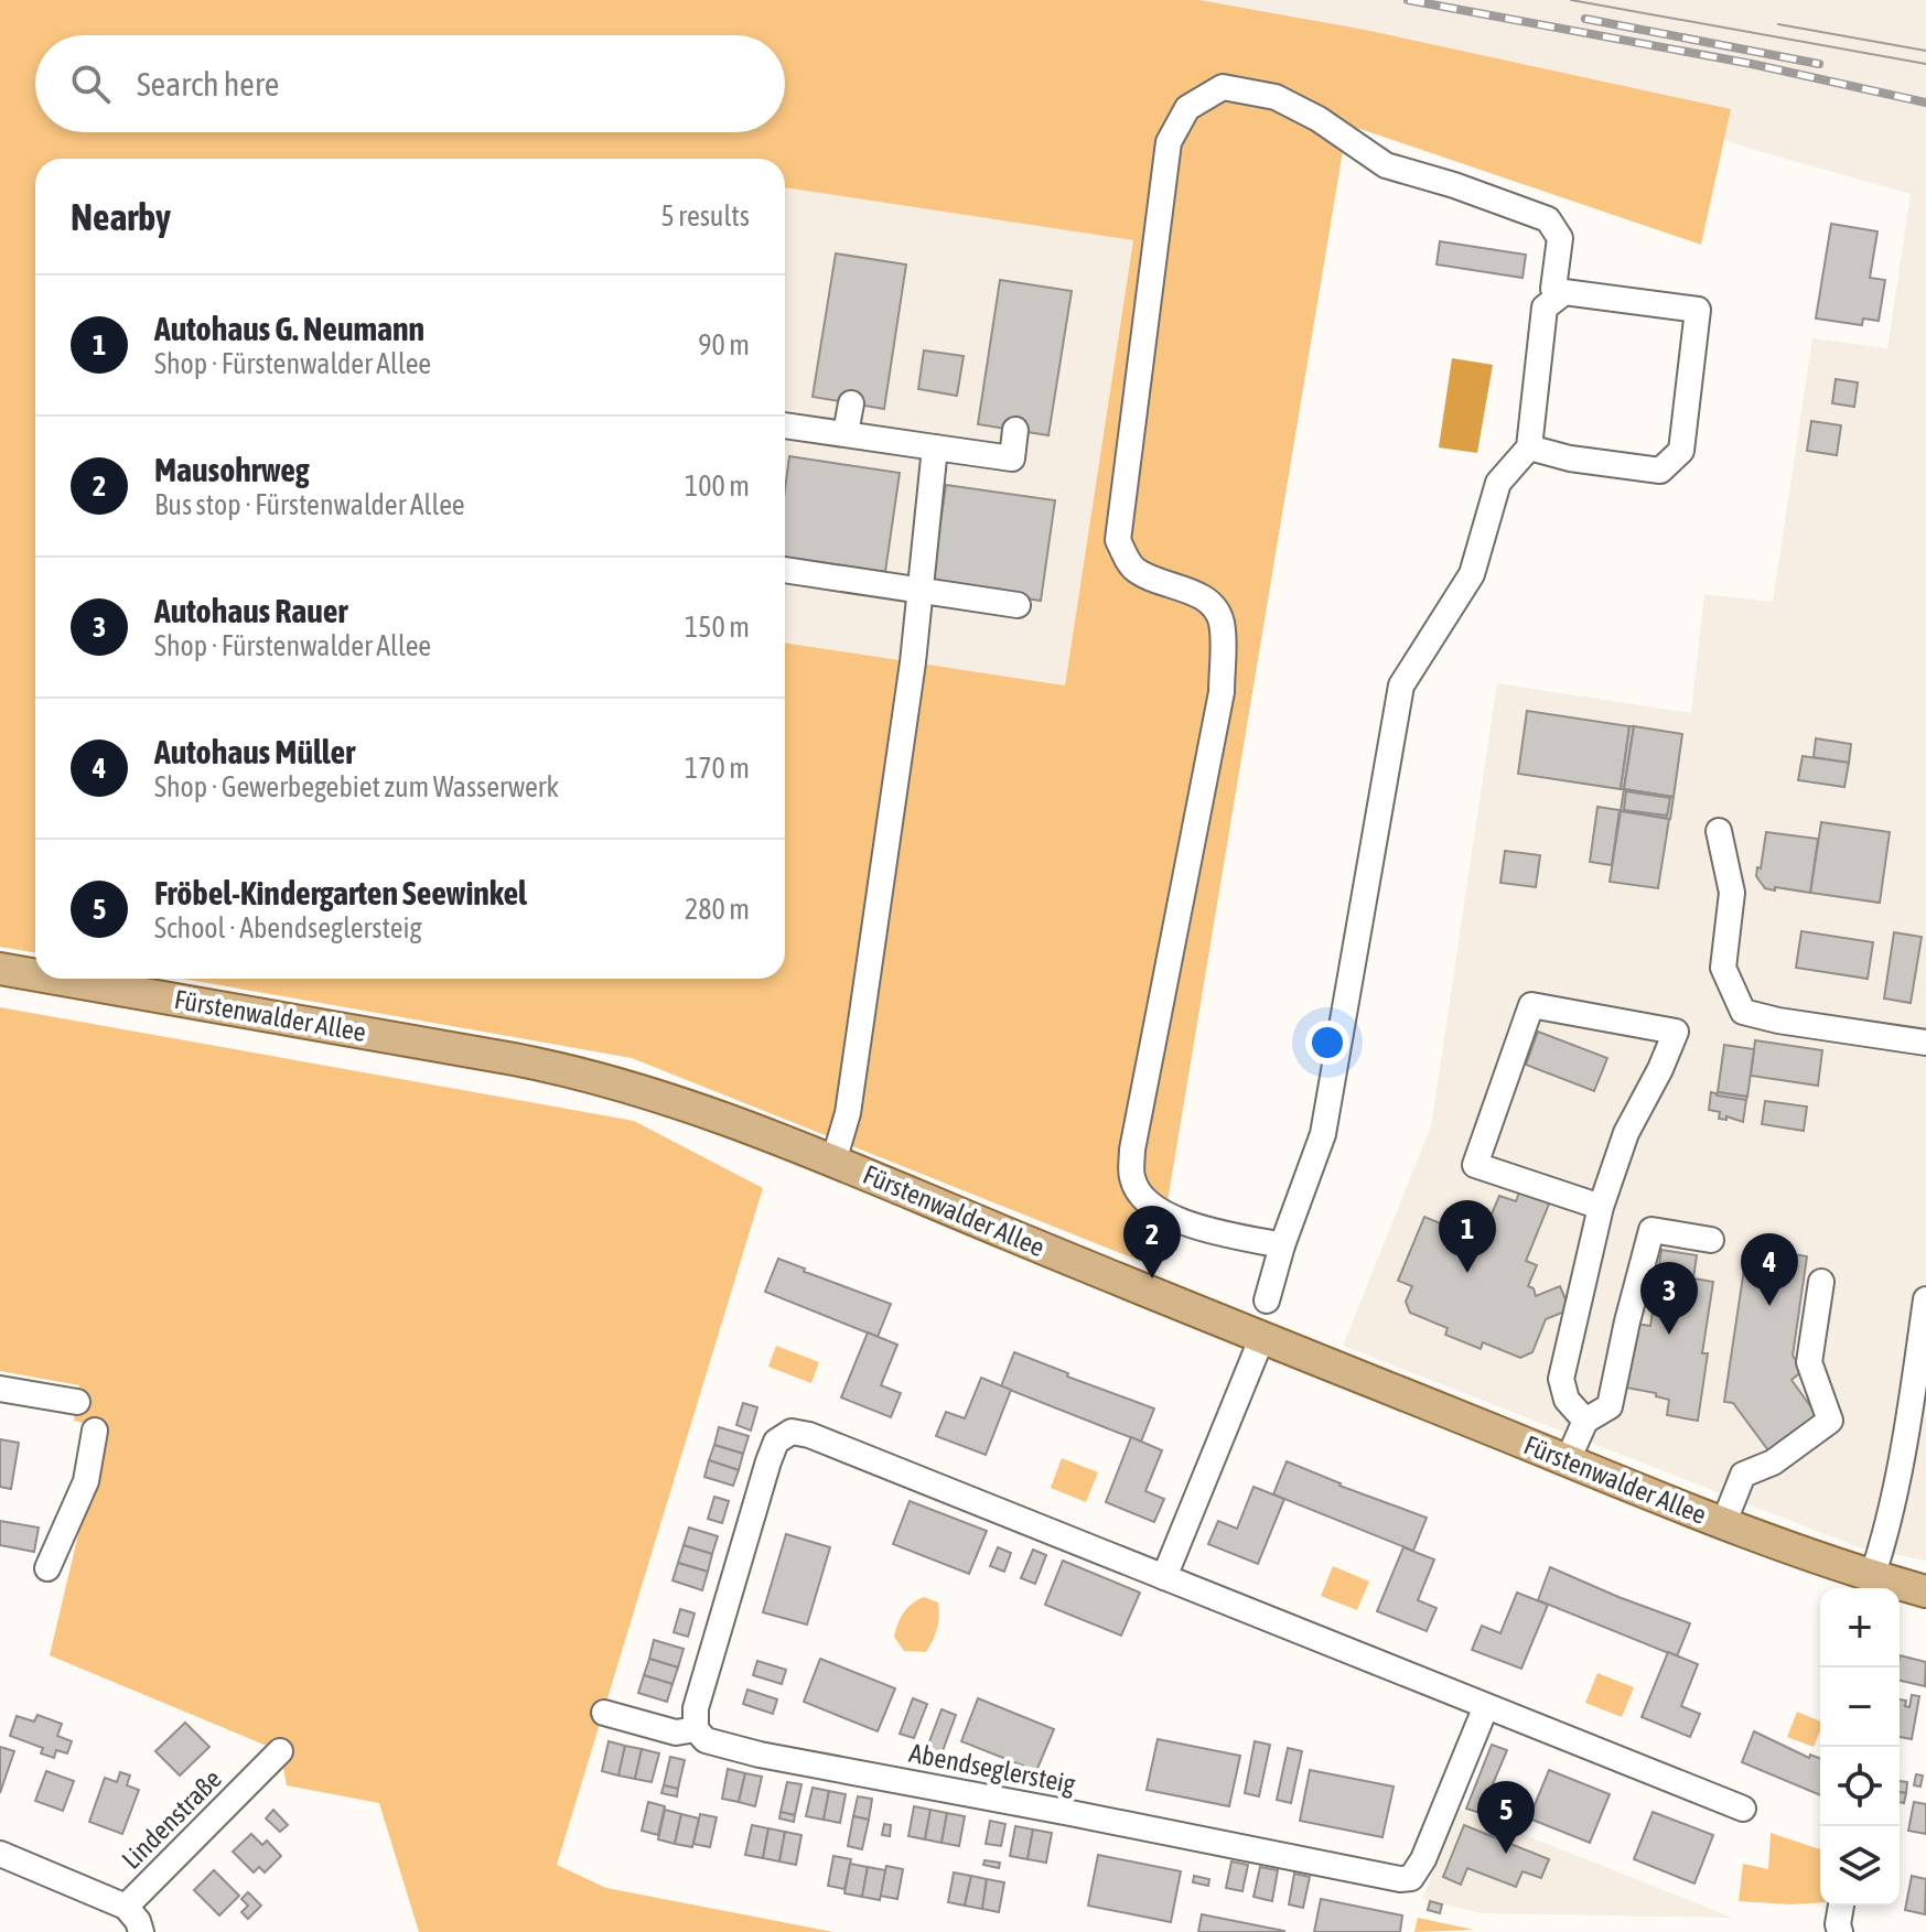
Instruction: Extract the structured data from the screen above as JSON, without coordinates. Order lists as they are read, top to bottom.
{
  "streets": {
    "main road": ["Fürstenwalder Allee"],
    "street": ["Abendseglersteig", "Lindenstraße"]
  },
  "page": {
    "search": "Search here",
    "heading": ["Nearby", "5 results"],
    "list": [
      {
        "mark": "1",
        "name": "Autohaus G. Neumann",
        "note": "Shop · Fürstenwalder Allee",
        "value": "90 m"
      },
      {
        "mark": "2",
        "name": "Mausohrweg",
        "note": "Bus stop · Fürstenwalder Allee",
        "value": "100 m"
      },
      {
        "mark": "3",
        "name": "Autohaus Rauer",
        "note": "Shop · Fürstenwalder Allee",
        "value": "150 m"
      },
      {
        "mark": "4",
        "name": "Autohaus Müller",
        "note": "Shop · Gewerbegebiet zum Wasserwerk",
        "value": "170 m"
      },
      {
        "mark": "5",
        "name": "Fröbel-Kindergarten Seewinkel",
        "note": "School · Abendseglersteig",
        "value": "280 m"
      }
    ],
    "pins": [
      "1",
      "2",
      "4",
      "3",
      "5"
    ],
    "map_buttons": ["+", "−"]
  }
}
